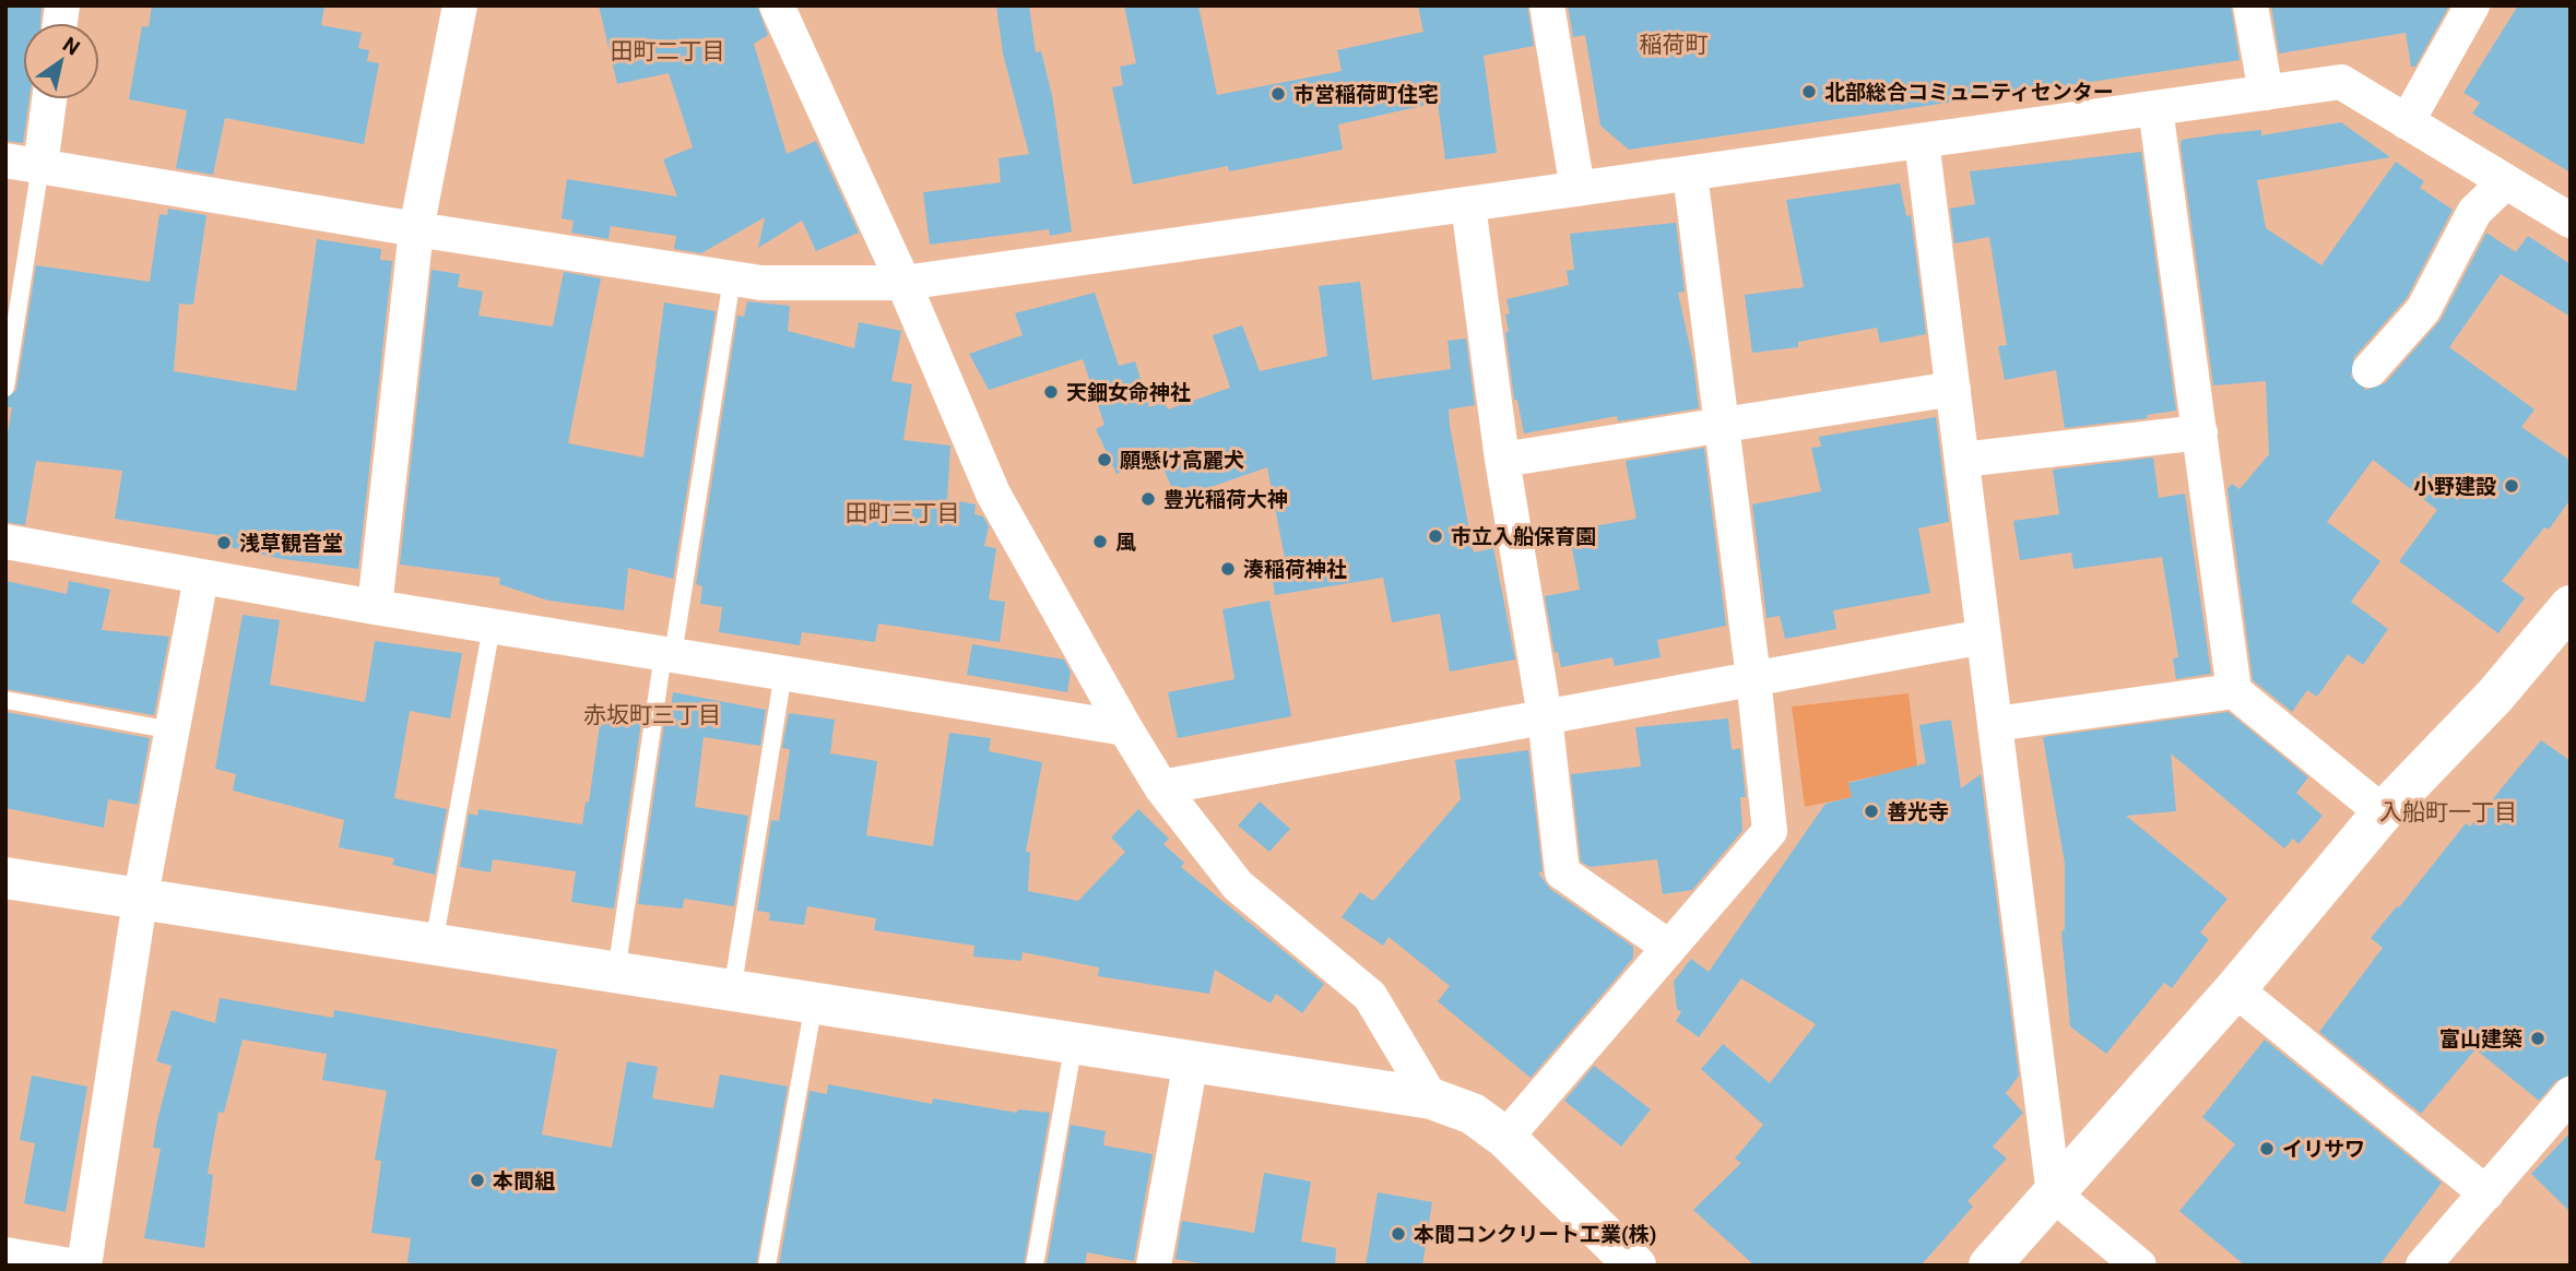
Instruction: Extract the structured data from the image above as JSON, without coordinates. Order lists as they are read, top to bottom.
{
  "districts": [
    "稲荷町",
    "田町二丁目",
    "田町三丁目",
    "赤坂町三丁目",
    "入船町一丁目"
  ],
  "places": [
    "北部総合コミュニティセンター",
    "市営稲荷町住宅",
    "天鈿女命神社",
    "願懸け高麗犬",
    "小野建設",
    "豊光稲荷大神",
    "市立入船保育園",
    "風",
    "浅草観音堂",
    "湊稲荷神社",
    "善光寺",
    "富山建築",
    "イリサワ",
    "本間組",
    "本間コンクリート工業(株)"
  ],
  "north": "top right"
}
